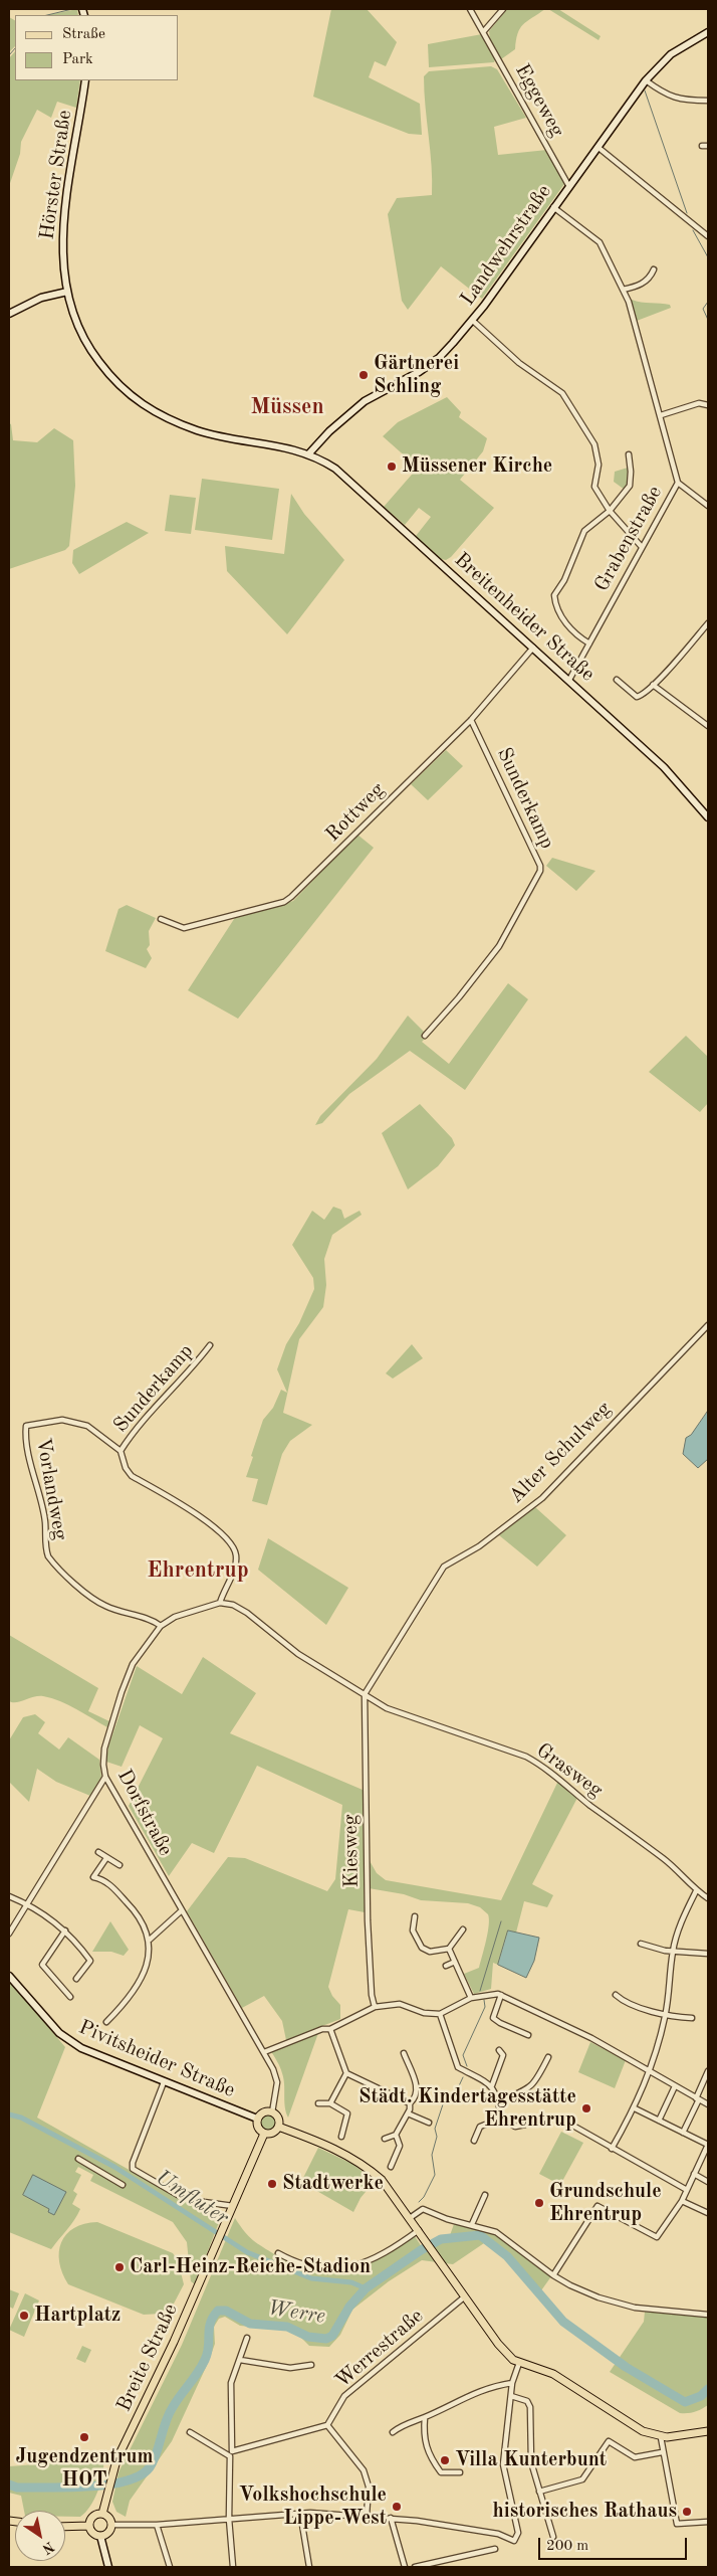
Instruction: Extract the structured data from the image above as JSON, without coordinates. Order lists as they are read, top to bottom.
{
  "streets": {
    "main road": ["Breite Straße"],
    "street": [
      "Eggeweg",
      "Hörster Straße",
      "Landwehrstraße",
      "Grabenstraße",
      "Breitenheider Straße",
      "Sunderkamp",
      "Rottweg",
      "Alter Schulweg",
      "Vorlandweg",
      "Grasweg",
      "Dorfstraße",
      "Kiesweg",
      "Pivitsheider Straße",
      "Werrestraße"
    ]
  },
  "crossings": [
    ["Eggeweg", "Landwehrstraße"],
    ["Hörster Straße", "Landwehrstraße"],
    ["Hörster Straße", "Breitenheider Straße"],
    ["Landwehrstraße", "Grabenstraße"],
    ["Landwehrstraße", "Breitenheider Straße"],
    ["Grabenstraße", "Breitenheider Straße"],
    ["Breitenheider Straße", "Rottweg"],
    ["Sunderkamp", "Rottweg"],
    ["Sunderkamp", "Vorlandweg"],
    ["Alter Schulweg", "Grasweg"],
    ["Alter Schulweg", "Kiesweg"],
    ["Vorlandweg", "Dorfstraße"],
    ["Grasweg", "Kiesweg"],
    ["Dorfstraße", "Pivitsheider Straße"],
    ["Dorfstraße", "Breite Straße"],
    ["Pivitsheider Straße", "Breite Straße"]
  ],
  "districts": ["Müssen", "Ehrentrup"],
  "water": ["Umfluter", "Werre"],
  "places": [
    "Gärtnerei Schling",
    "Müssener Kirche",
    "Städt. Kindertagesstätte Ehrentrup",
    "Stadtwerke",
    "Grundschule Ehrentrup",
    "Carl-Heinz-Reiche-Stadion",
    "Hartplatz",
    "Jugendzentrum HOT",
    "Villa Kunterbunt",
    "Volkshochschule Lippe-West",
    "historisches Rathaus"
  ],
  "legend": ["Straße", "Park"],
  "scale_bar": "200 m",
  "north": "bottom right"
}
